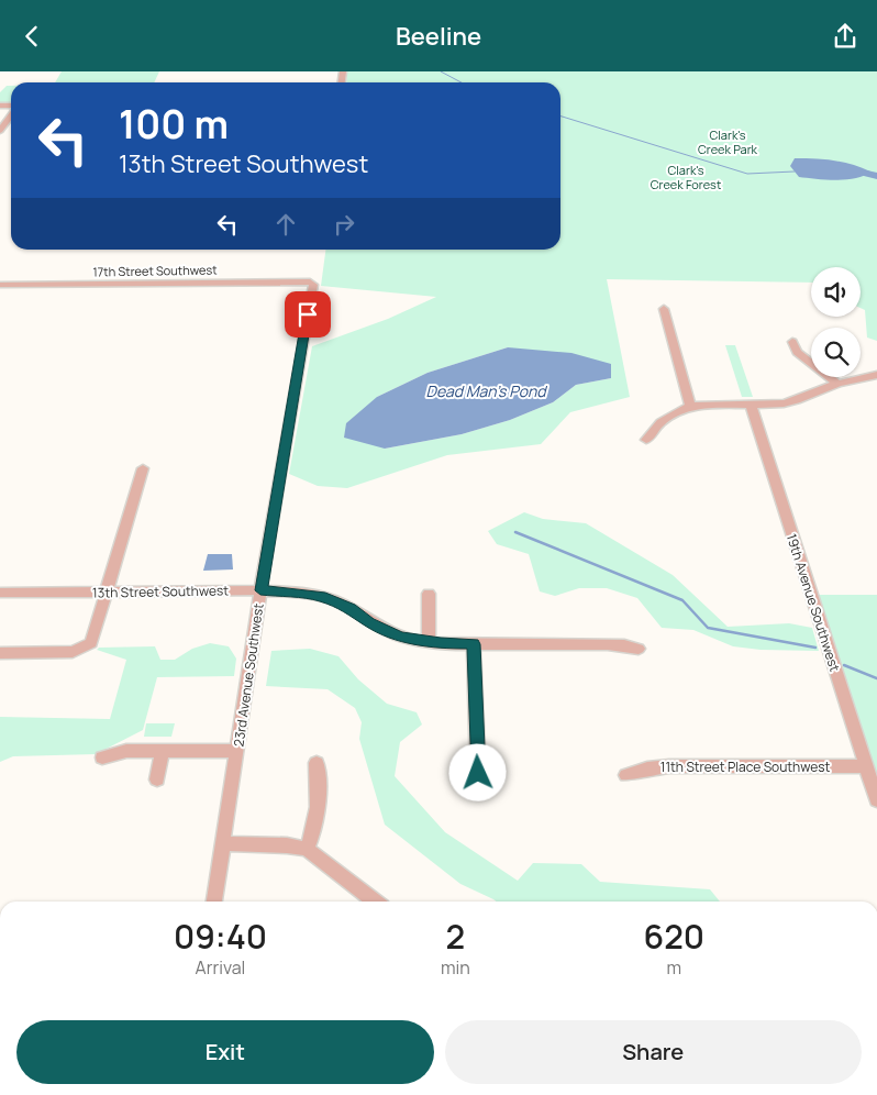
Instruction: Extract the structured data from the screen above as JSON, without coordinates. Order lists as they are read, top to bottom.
{
  "streets": {
    "street": [
      "17th Street Southwest",
      "13th Street Southwest",
      "19th Avenue Southwest",
      "23rd Avenue Southwest",
      "11th Street Place Southwest"
    ]
  },
  "crossings": [
    ["17th Street Southwest", "23rd Avenue Southwest"],
    ["13th Street Southwest", "23rd Avenue Southwest"],
    ["19th Avenue Southwest", "11th Street Place Southwest"]
  ],
  "water": ["Dead Man's Pond"],
  "parks": ["Clark's Creek Park", "Clark's Creek Forest"],
  "page": {
    "header": "Beeline",
    "turn": ["100 m", "13th Street Southwest"],
    "eta": [
      "09:40",
      "Arrival",
      "2",
      "min",
      "620",
      "m"
    ],
    "buttons": ["Exit", "Share"]
  }
}
